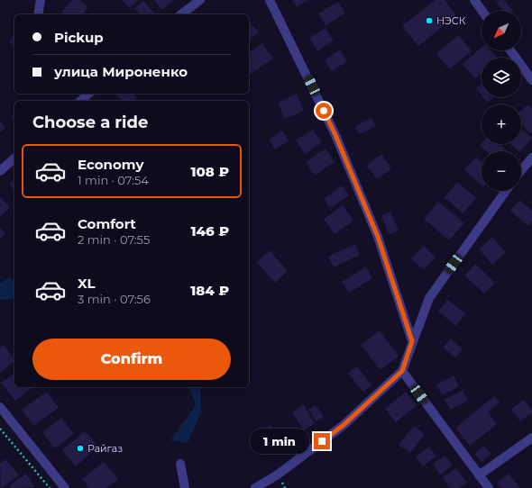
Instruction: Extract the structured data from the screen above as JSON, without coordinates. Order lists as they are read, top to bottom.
{
  "places": ["НЭСК", "Райгаз"],
  "north": "bottom left",
  "page": {
    "map_buttons": ["+", "−"],
    "banner": ["Pickup", "улица Мироненко"],
    "heading": "Choose a ride",
    "list": [
      {
        "name": "Economy",
        "note": "1 min · 07:54",
        "value": "108 ₽"
      },
      {
        "name": "Comfort",
        "note": "2 min · 07:55",
        "value": "146 ₽"
      },
      {
        "name": "XL",
        "note": "3 min · 07:56",
        "value": "184 ₽"
      }
    ],
    "buttons": "Confirm",
    "bubble": "1 min"
  }
}
